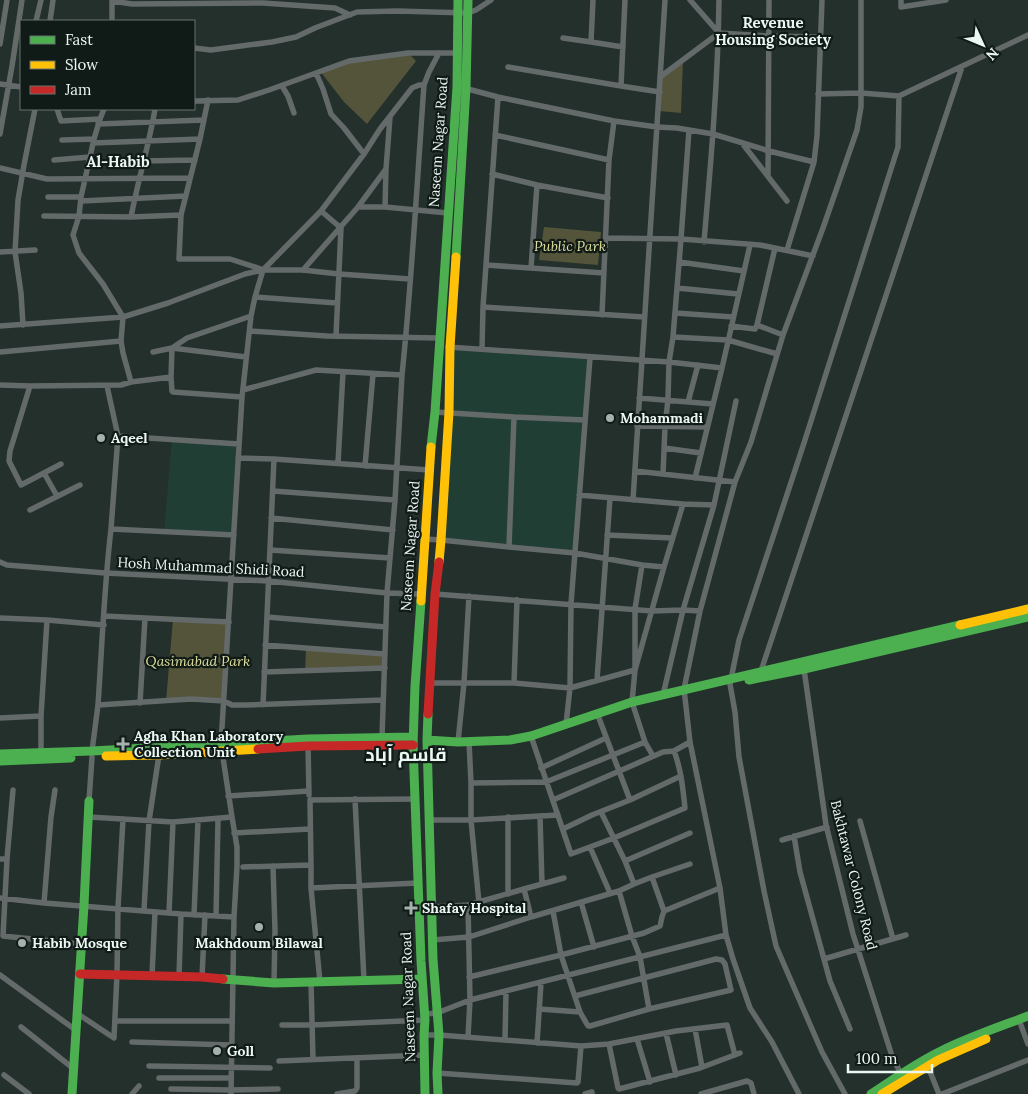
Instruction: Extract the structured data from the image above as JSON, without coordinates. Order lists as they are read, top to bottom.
{
  "streets": {
    "main road": ["Naseem Nagar Road"],
    "street": ["Hosh Muhammad Shidi Road", "Bakhtawar Colony Road"]
  },
  "crossings": [
    ["Naseem Nagar Road", "Hosh Muhammad Shidi Road"]
  ],
  "districts": ["Revenue Housing Society", "Al-Habib", "قاسم آباد"],
  "parks": ["Public Park", "Qasimabad Park"],
  "places": {
    "other": [
      "Mohammadi",
      "Aqeel",
      "Makhdoum Bilawal",
      "Habib Mosque",
      "Goll"
    ],
    "health": ["Agha Khan Laboratory Collection Unit", "Shafay Hospital"]
  },
  "legend": ["Fast", "Slow", "Jam"],
  "scale_bar": "100 m",
  "north": "bottom right"
}
